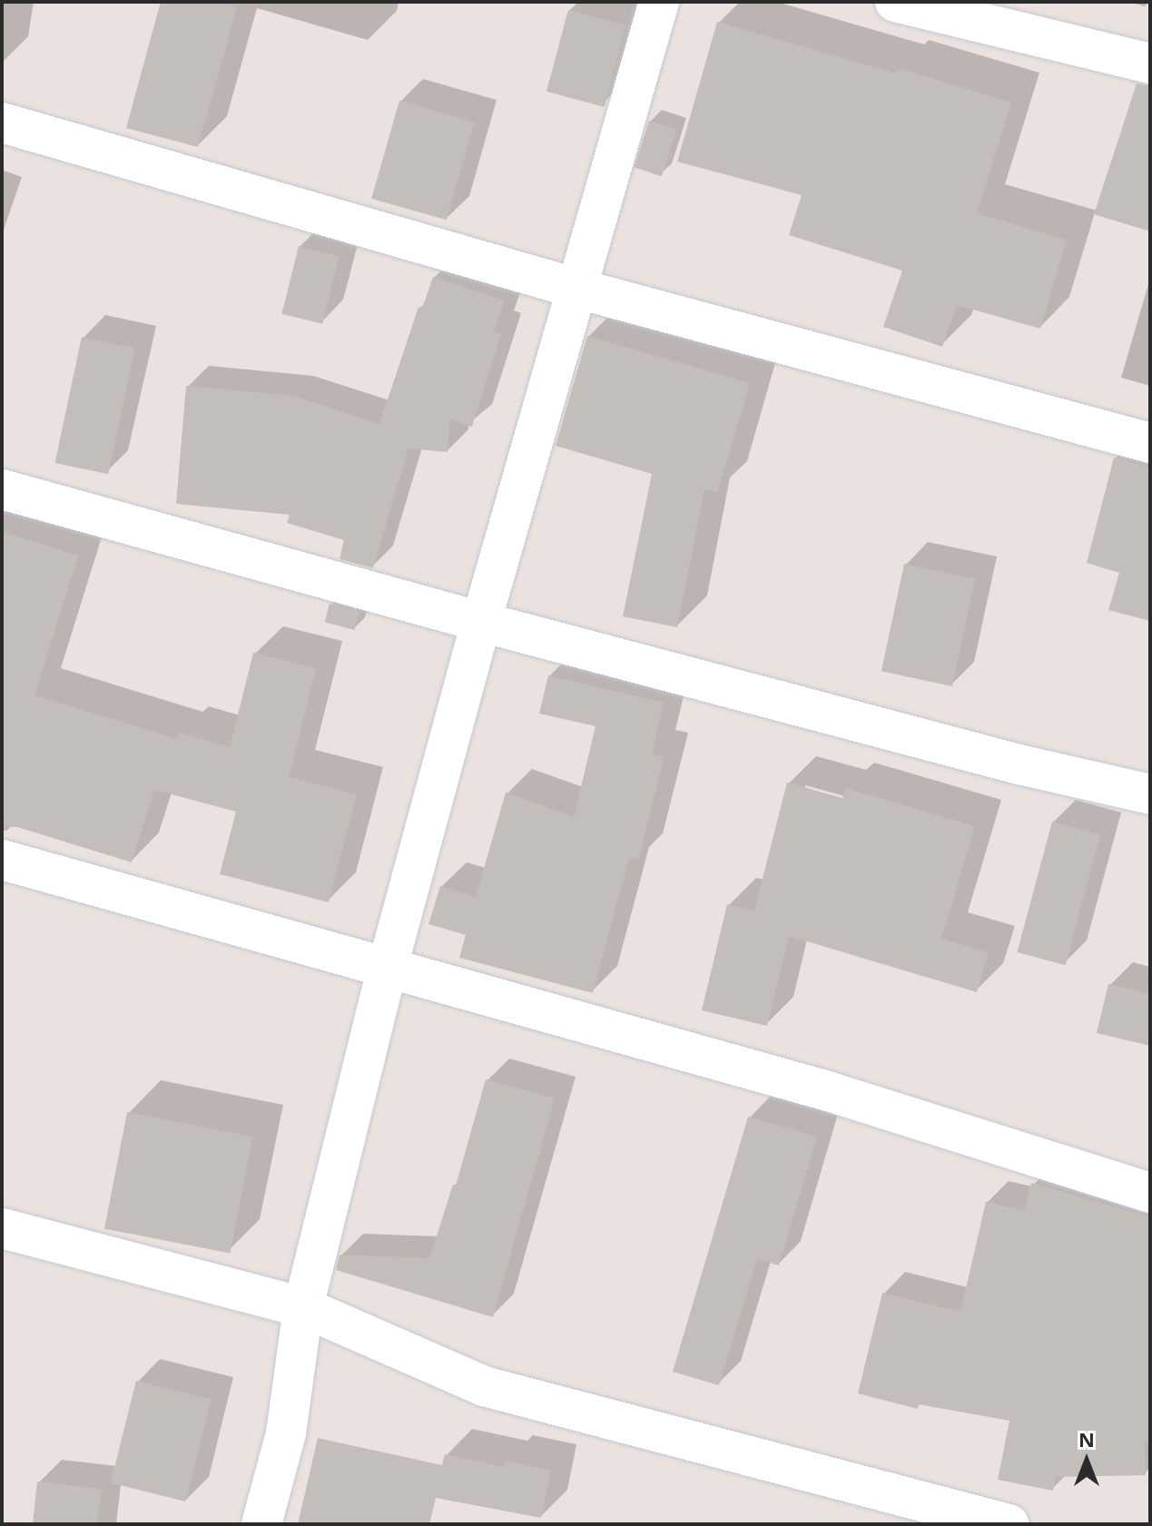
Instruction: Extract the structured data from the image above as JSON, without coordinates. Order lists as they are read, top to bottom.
{
  "north": "top"
}
